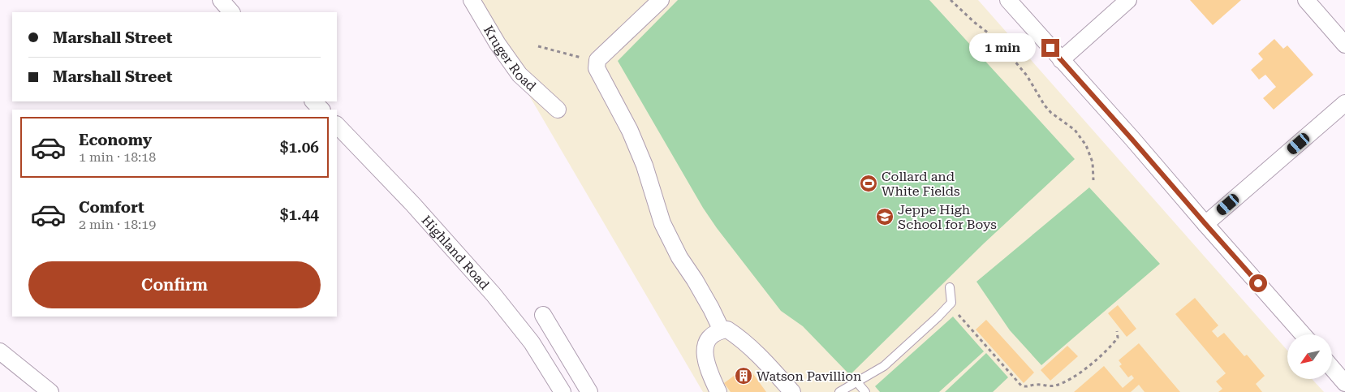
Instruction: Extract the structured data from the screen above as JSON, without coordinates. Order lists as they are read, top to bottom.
{
  "streets": {
    "street": ["Kruger Road", "Highland Road"]
  },
  "places": {
    "sports": ["Collard and White Fields"],
    "school or university": ["Jeppe High School for Boys"],
    "building": ["Watson Pavillion"]
  },
  "north": "bottom left",
  "page": {
    "banner": ["Marshall Street", "Marshall Street"],
    "bubble": "1 min",
    "list": [
      {
        "name": "Economy",
        "note": "1 min · 18:18",
        "value": "$1.06"
      },
      {
        "name": "Comfort",
        "note": "2 min · 18:19",
        "value": "$1.44"
      }
    ],
    "buttons": "Confirm"
  }
}
